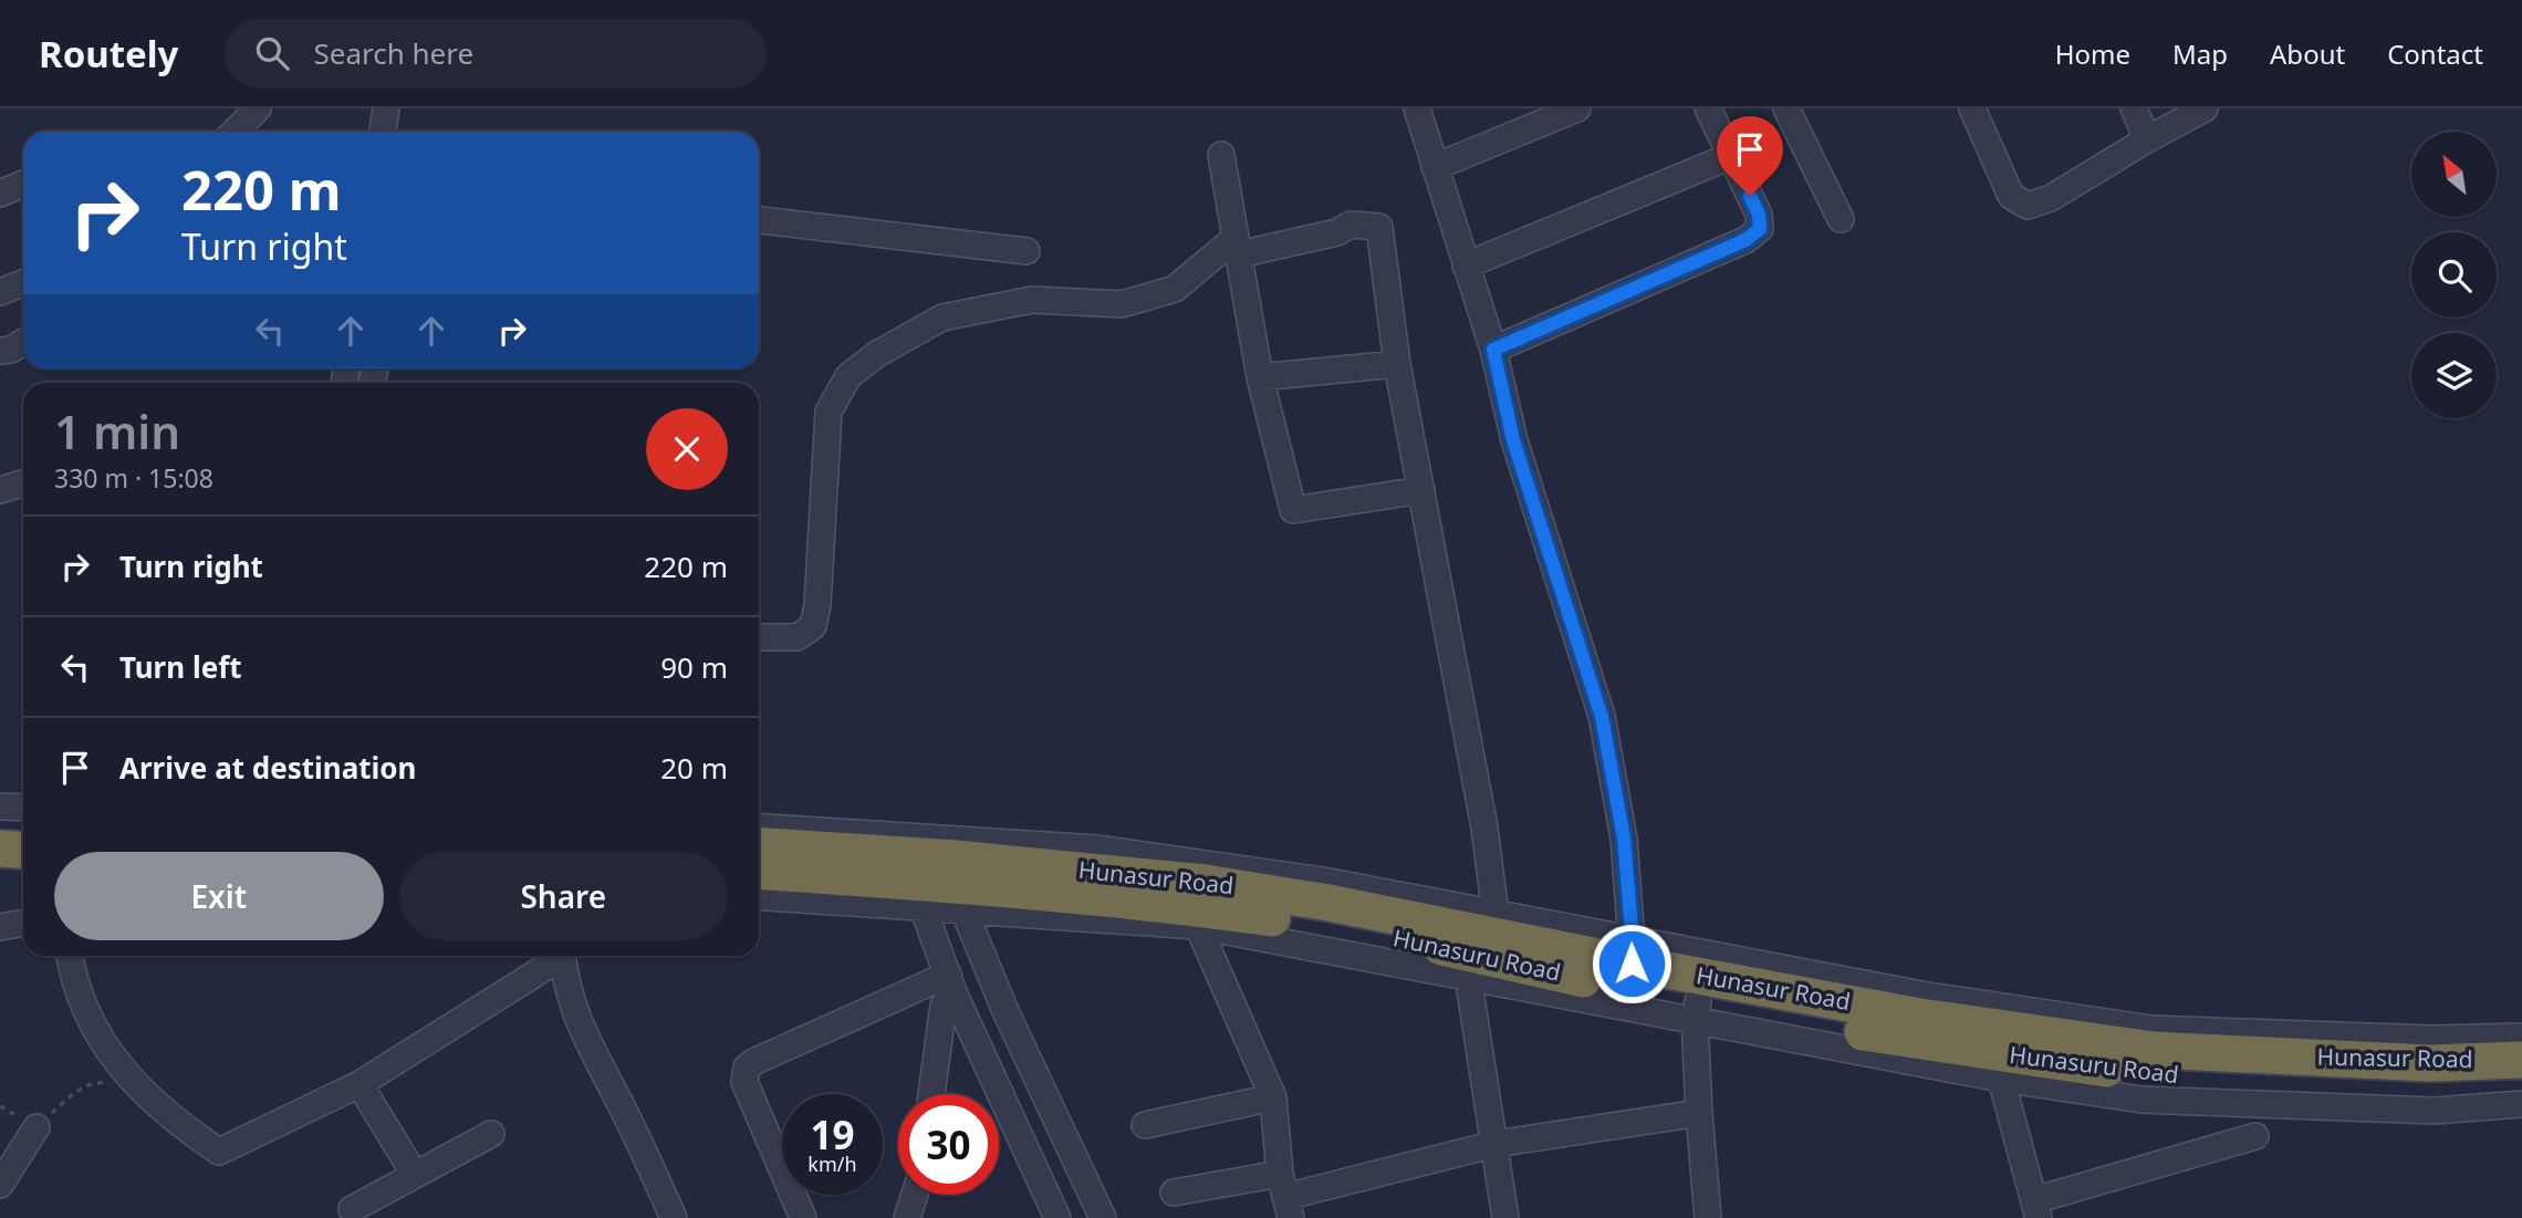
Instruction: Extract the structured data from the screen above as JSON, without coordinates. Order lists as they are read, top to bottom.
{
  "streets": {
    "highway": ["Hunasur Road", "Hunasuru Road"]
  },
  "crossings": [
    ["Hunasur Road", "Hunasuru Road"]
  ],
  "north": "top left",
  "page": {
    "header": "Routely",
    "search": "Search here",
    "nav": [
      "Home",
      "Map",
      "About",
      "Contact"
    ],
    "turn": ["220 m", "Turn right"],
    "heading": ["1 min", "330 m · 15:08"],
    "list": [
      {
        "name": "Turn right",
        "value": "220 m"
      },
      {
        "name": "Turn left",
        "value": "90 m"
      },
      {
        "name": "Arrive at destination",
        "value": "20 m"
      }
    ],
    "buttons": ["Exit", "Share"],
    "speed": "19 km/h",
    "limit": "30"
  }
}
